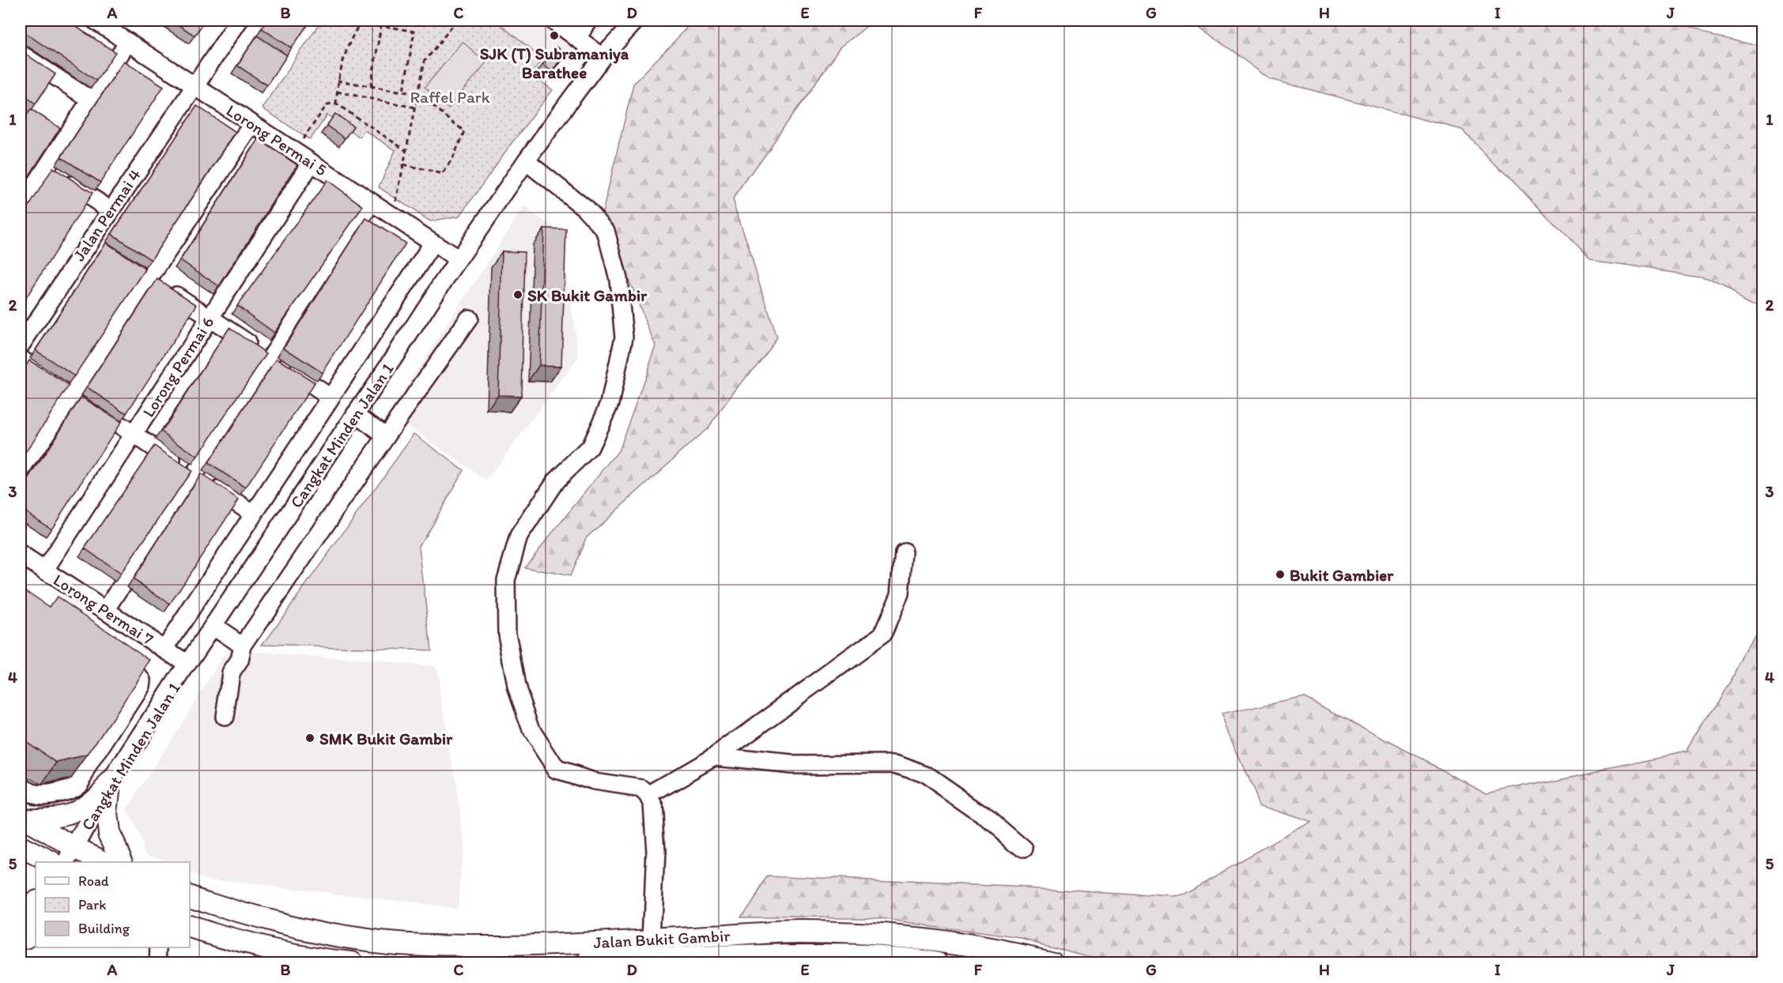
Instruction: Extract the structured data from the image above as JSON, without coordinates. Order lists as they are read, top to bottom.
{
  "streets": {
    "main road": ["Jalan Bukit Gambir"],
    "street": [
      "Lorong Permai 5",
      "Jalan Permai 4",
      "Lorong Permai 6",
      "Cangkat Minden Jalan 1",
      "Lorong Permai 7"
    ]
  },
  "crossings": [
    ["Lorong Permai 5", "Jalan Permai 4"],
    ["Lorong Permai 5", "Lorong Permai 6"],
    ["Lorong Permai 5", "Cangkat Minden Jalan 1"],
    ["Lorong Permai 6", "Lorong Permai 7"],
    ["Cangkat Minden Jalan 1", "Lorong Permai 7"]
  ],
  "parks": ["Raffel Park"],
  "places": [
    "SJK (T) Subramaniya Barathee",
    "SK Bukit Gambir",
    "Bukit Gambier",
    "SMK Bukit Gambir"
  ],
  "legend": ["Road", "Park", "Building"],
  "grid": {
    "columns": [
      "A",
      "B",
      "C",
      "D",
      "E",
      "F",
      "G",
      "H",
      "I",
      "J"
    ],
    "rows": [
      "1",
      "2",
      "3",
      "4",
      "5"
    ]
  }
}
